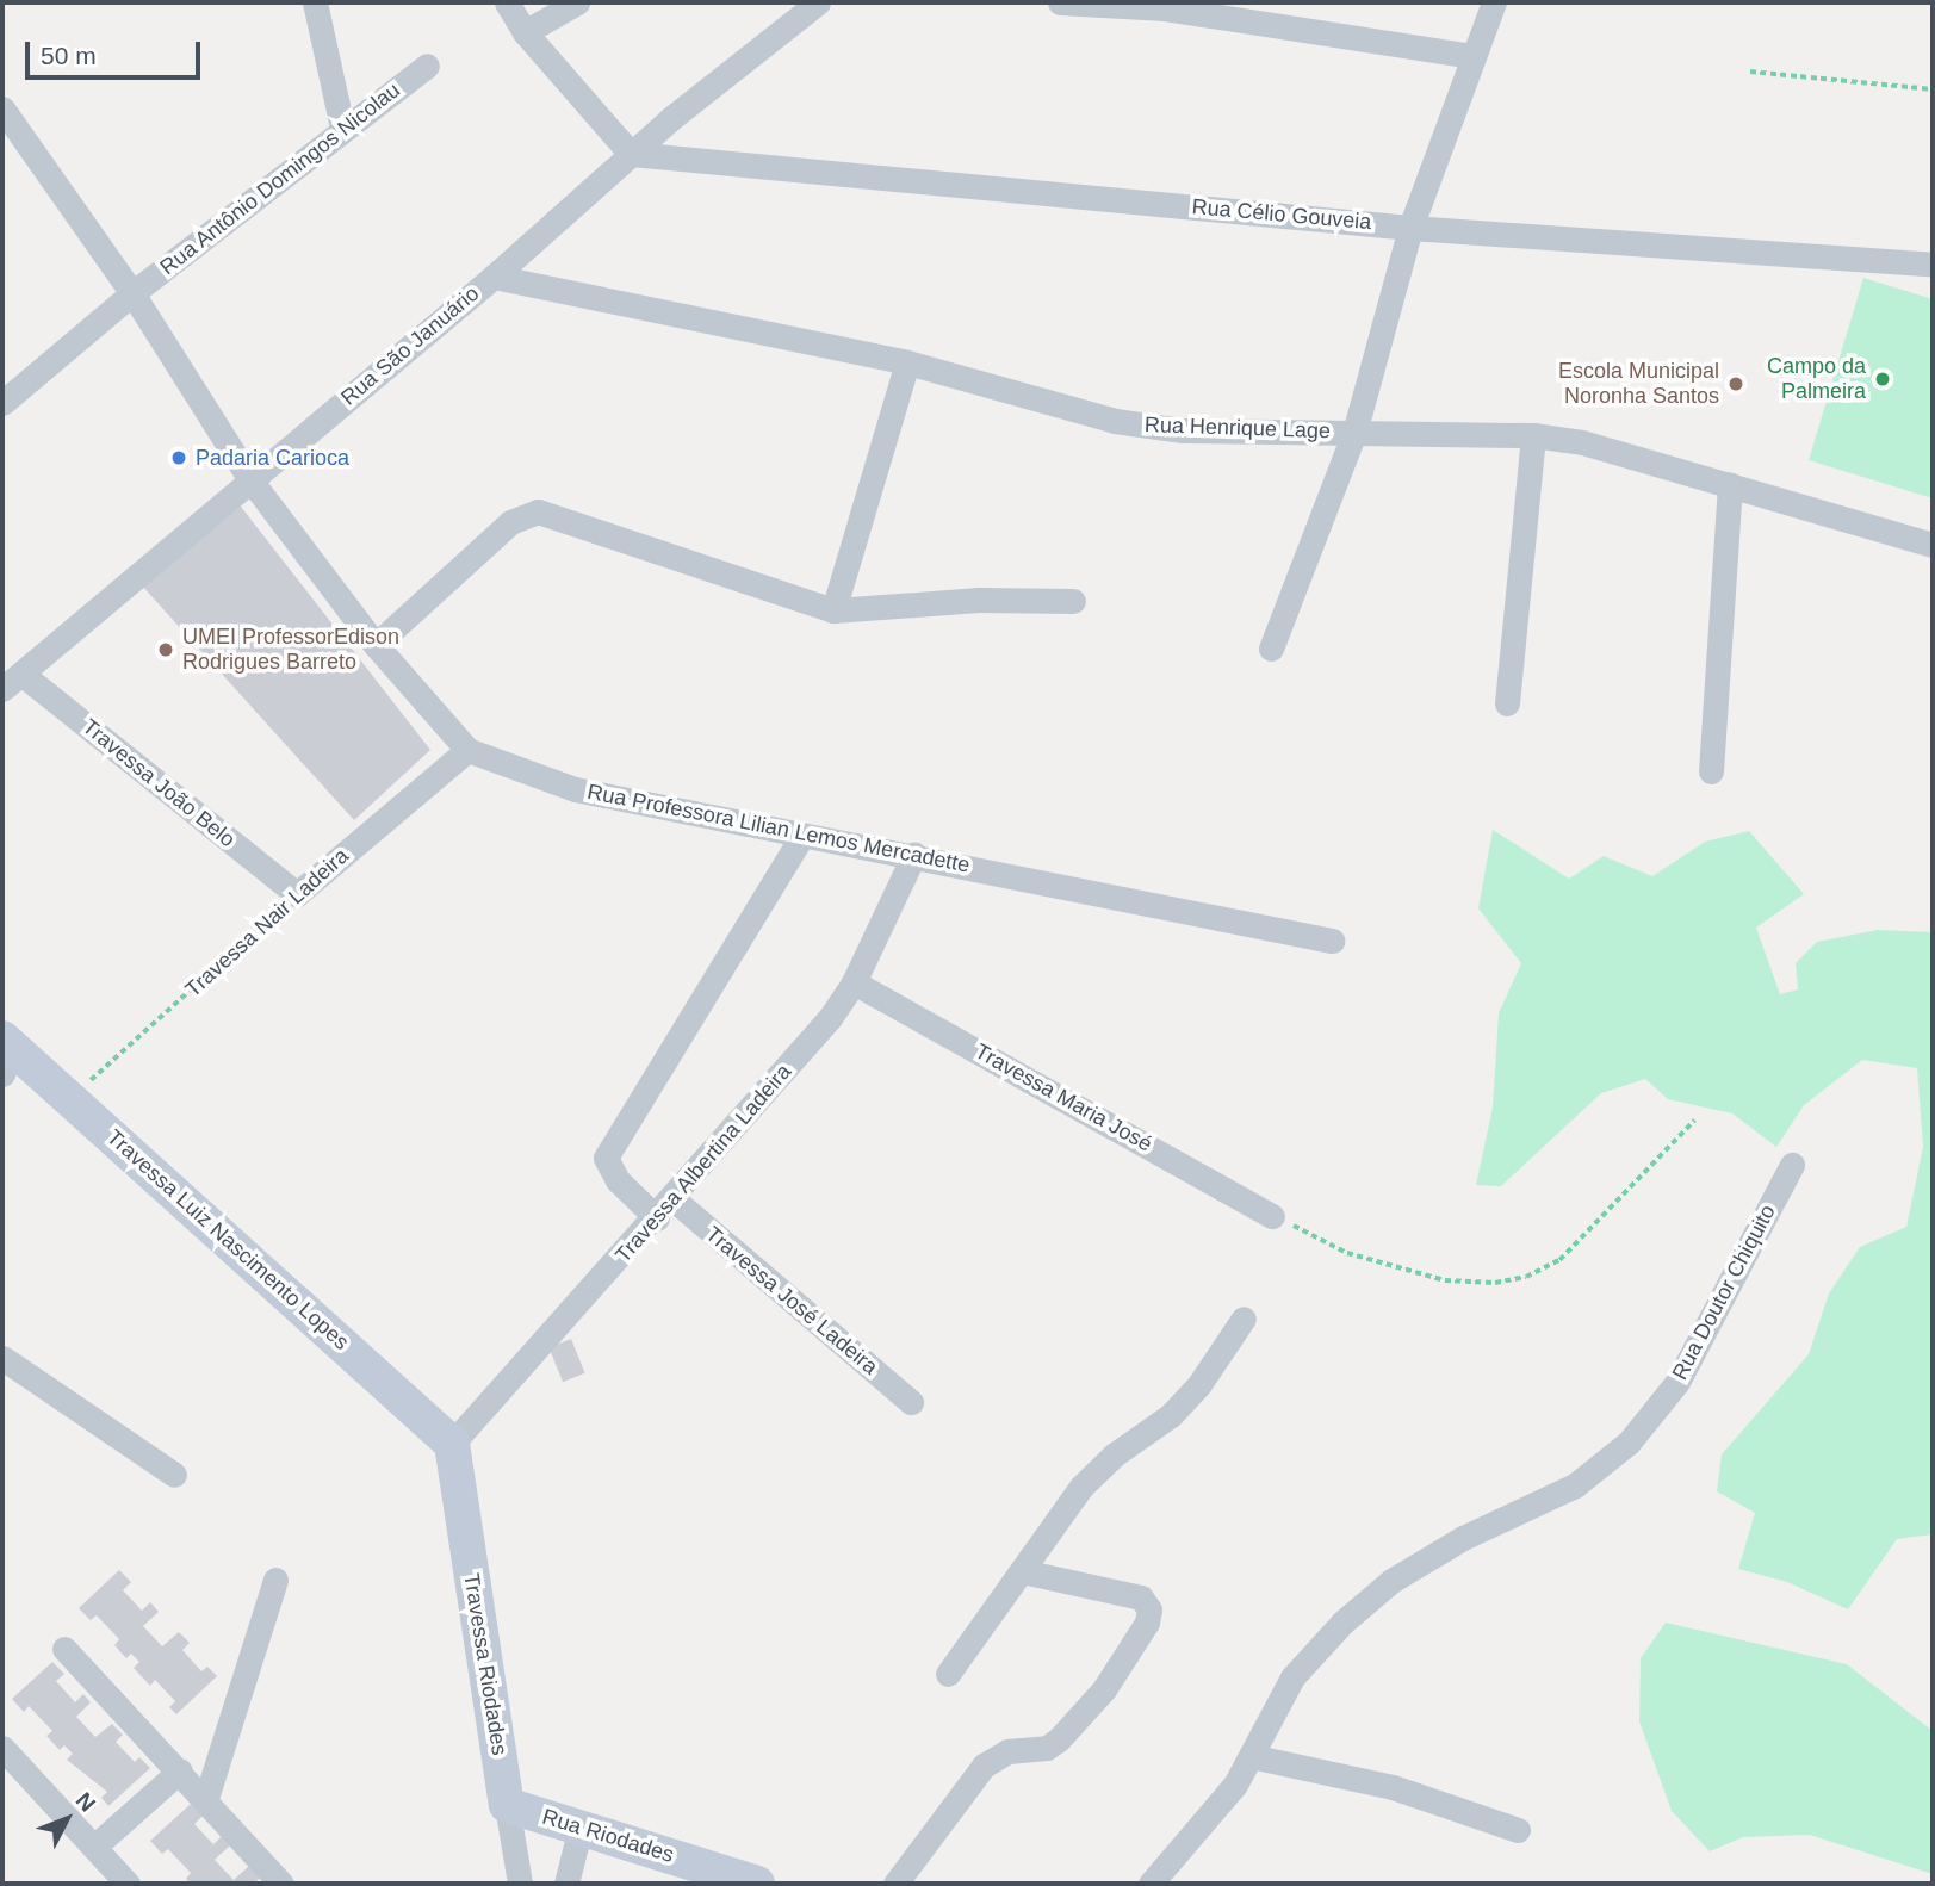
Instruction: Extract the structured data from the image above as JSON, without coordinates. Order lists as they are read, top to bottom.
{
  "streets": {
    "street": [
      "Rua Antônio Domingos Nicolau",
      "Rua Célio Gouveia",
      "Rua São Januário",
      "Rua Henrique Lage",
      "Travessa João Belo",
      "Rua Professora Lilian Lemos Mercadette",
      "Travessa Nair Ladeira",
      "Travessa Maria José",
      "Travessa Albertina Ladeira",
      "Travessa Luiz Nascimento Lopes",
      "Rua Doutor Chiquito",
      "Travessa José Ladeira",
      "Travessa Riodades",
      "Rua Riodades"
    ]
  },
  "crossings": [
    ["Rua Antônio Domingos Nicolau", "Rua Professora Lilian Lemos Mercadette"],
    ["Rua Célio Gouveia", "Rua São Januário"],
    ["Rua São Januário", "Rua Henrique Lage"],
    ["Rua São Januário", "Travessa João Belo"],
    ["Rua São Januário", "Rua Professora Lilian Lemos Mercadette"],
    ["Travessa João Belo", "Travessa Nair Ladeira"],
    ["Rua Professora Lilian Lemos Mercadette", "Travessa Nair Ladeira"],
    ["Rua Professora Lilian Lemos Mercadette", "Travessa Albertina Ladeira"],
    ["Rua Professora Lilian Lemos Mercadette", "Travessa José Ladeira"],
    ["Travessa Nair Ladeira", "Travessa Luiz Nascimento Lopes"],
    ["Travessa Maria José", "Travessa Albertina Ladeira"],
    ["Travessa Albertina Ladeira", "Travessa Luiz Nascimento Lopes"],
    ["Travessa Albertina Ladeira", "Travessa José Ladeira"],
    ["Travessa Albertina Ladeira", "Travessa Riodades"],
    ["Travessa Luiz Nascimento Lopes", "Travessa Riodades"],
    ["Travessa Riodades", "Rua Riodades"]
  ],
  "places": [
    "Campo da Palmeira",
    "Escola Municipal Noronha Santos",
    "Padaria Carioca",
    "UMEI ProfessorEdison Rodrigues Barreto"
  ],
  "scale_bar": "50 m",
  "north": "top right"
}
